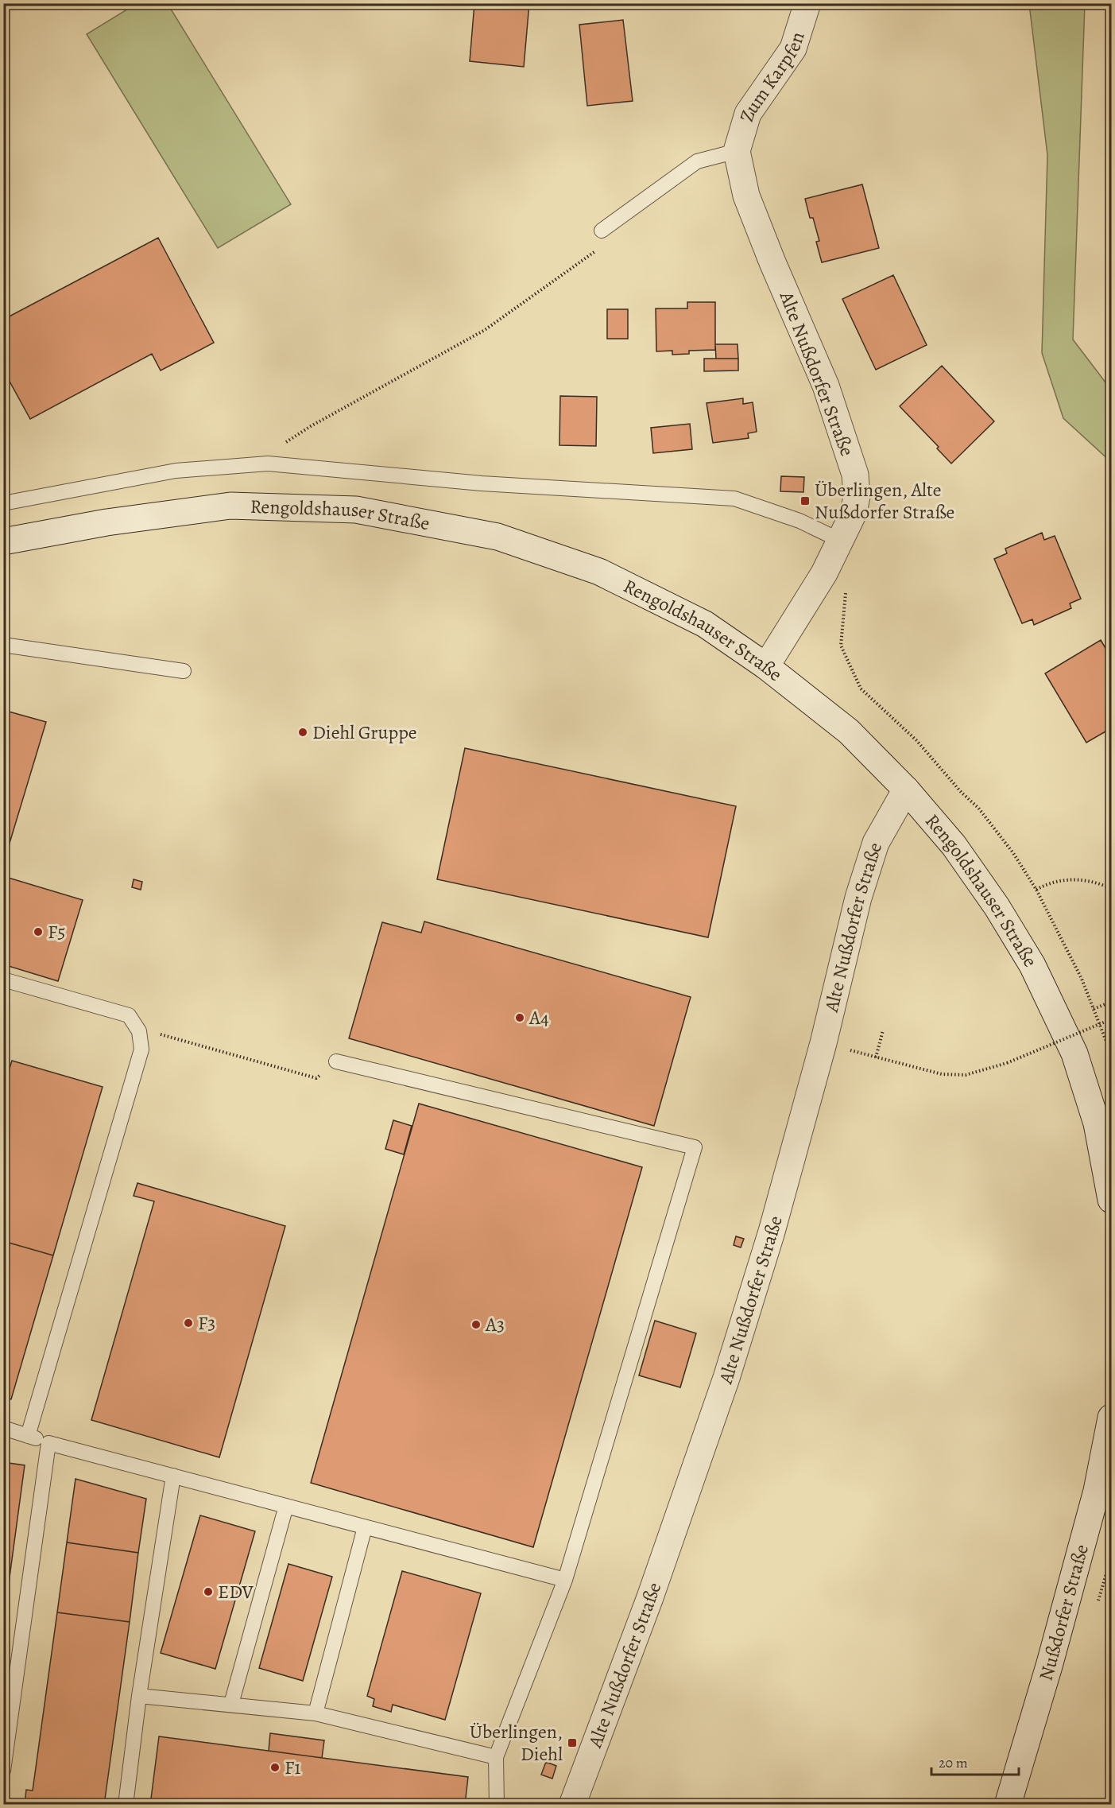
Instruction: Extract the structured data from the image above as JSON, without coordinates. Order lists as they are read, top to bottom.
{
  "streets": {
    "street": [
      "Zum Karpfen",
      "Alte Nußdorfer Straße",
      "Rengoldshauser Straße",
      "Nußdorfer Straße"
    ]
  },
  "crossings": [
    ["Zum Karpfen", "Alte Nußdorfer Straße"],
    ["Alte Nußdorfer Straße", "Rengoldshauser Straße"]
  ],
  "places": {
    "transit": ["Überlingen, Alte Nußdorfer Straße", "Überlingen, Diehl"],
    "other": [
      "Diehl Gruppe",
      "F5",
      "A4",
      "F3",
      "A3",
      "EDV",
      "F1"
    ]
  },
  "scale_bar": "20 m"
}
